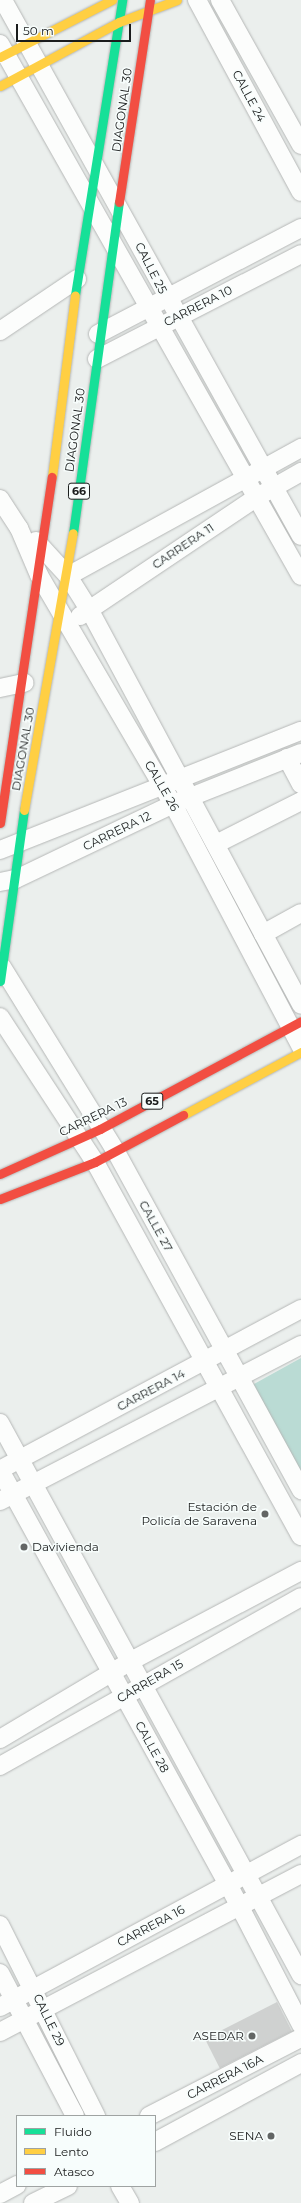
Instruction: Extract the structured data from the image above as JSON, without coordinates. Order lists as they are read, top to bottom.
{
  "streets": {
    "main road": [
      "DIAGONAL 30",
      "66",
      "65",
      "CARRERA 13"
    ],
    "street": [
      "CALLE 24",
      "CALLE 25",
      "CARRERA 10",
      "CARRERA 11",
      "CALLE 26",
      "CARRERA 12",
      "CALLE 27",
      "CARRERA 14",
      "CARRERA 15",
      "CALLE 28",
      "CARRERA 16",
      "CALLE 29",
      "CARRERA 16A"
    ]
  },
  "crossings": [
    ["DIAGONAL 30", "CALLE 25"],
    ["DIAGONAL 30", "CARRERA 10"],
    ["DIAGONAL 30", "CARRERA 11"],
    ["DIAGONAL 30", "CALLE 26"],
    ["DIAGONAL 30", "CARRERA 12"],
    ["DIAGONAL 30", "CALLE 27"],
    ["CALLE 25", "CARRERA 10"],
    ["CALLE 25", "CARRERA 11"],
    ["CARRERA 11", "CALLE 26"],
    ["CALLE 26", "CARRERA 12"],
    ["CALLE 26", "CARRERA 13"],
    ["65", "CALLE 27"],
    ["CARRERA 13", "CALLE 27"],
    ["CALLE 27", "CARRERA 14"],
    ["CARRERA 14", "CALLE 28"],
    ["CARRERA 15", "CALLE 28"],
    ["CALLE 28", "CARRERA 16"],
    ["CARRERA 16", "CALLE 29"]
  ],
  "places": [
    "Estación de Policía de Saravena",
    "Davivienda",
    "ASEDAR",
    "SENA"
  ],
  "legend": ["Fluido", "Lento", "Atasco"],
  "scale_bar": "50 m"
}
